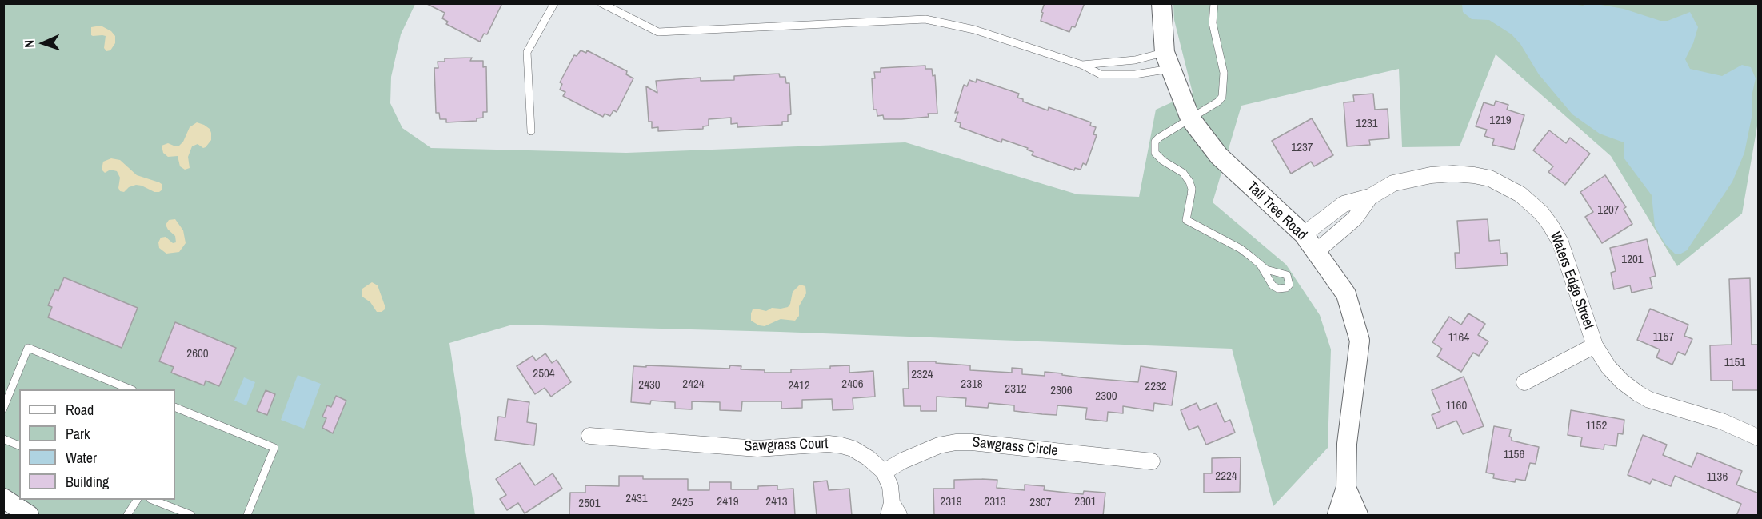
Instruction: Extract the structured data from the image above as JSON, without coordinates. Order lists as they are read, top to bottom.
{
  "streets": {
    "street": [
      "Tall Tree Road",
      "Waters Edge Street",
      "Sawgrass Court",
      "Sawgrass Circle"
    ]
  },
  "crossings": [
    ["Sawgrass Court", "Sawgrass Circle"]
  ],
  "house_numbers": [
    "1219",
    "1231",
    "1237",
    "1207",
    "1201",
    "1157",
    "1164",
    "2600",
    "1151",
    "2504",
    "2324",
    "2424",
    "2406",
    "2318",
    "2430",
    "2412",
    "2232",
    "2312",
    "2306",
    "2300",
    "1160",
    "1152",
    "1156",
    "2224",
    "1136",
    "2431",
    "2419",
    "2413",
    "2319",
    "2313",
    "2301",
    "2425",
    "2307",
    "2501"
  ],
  "legend": [
    "Road",
    "Park",
    "Water",
    "Building"
  ],
  "north": "left"
}
